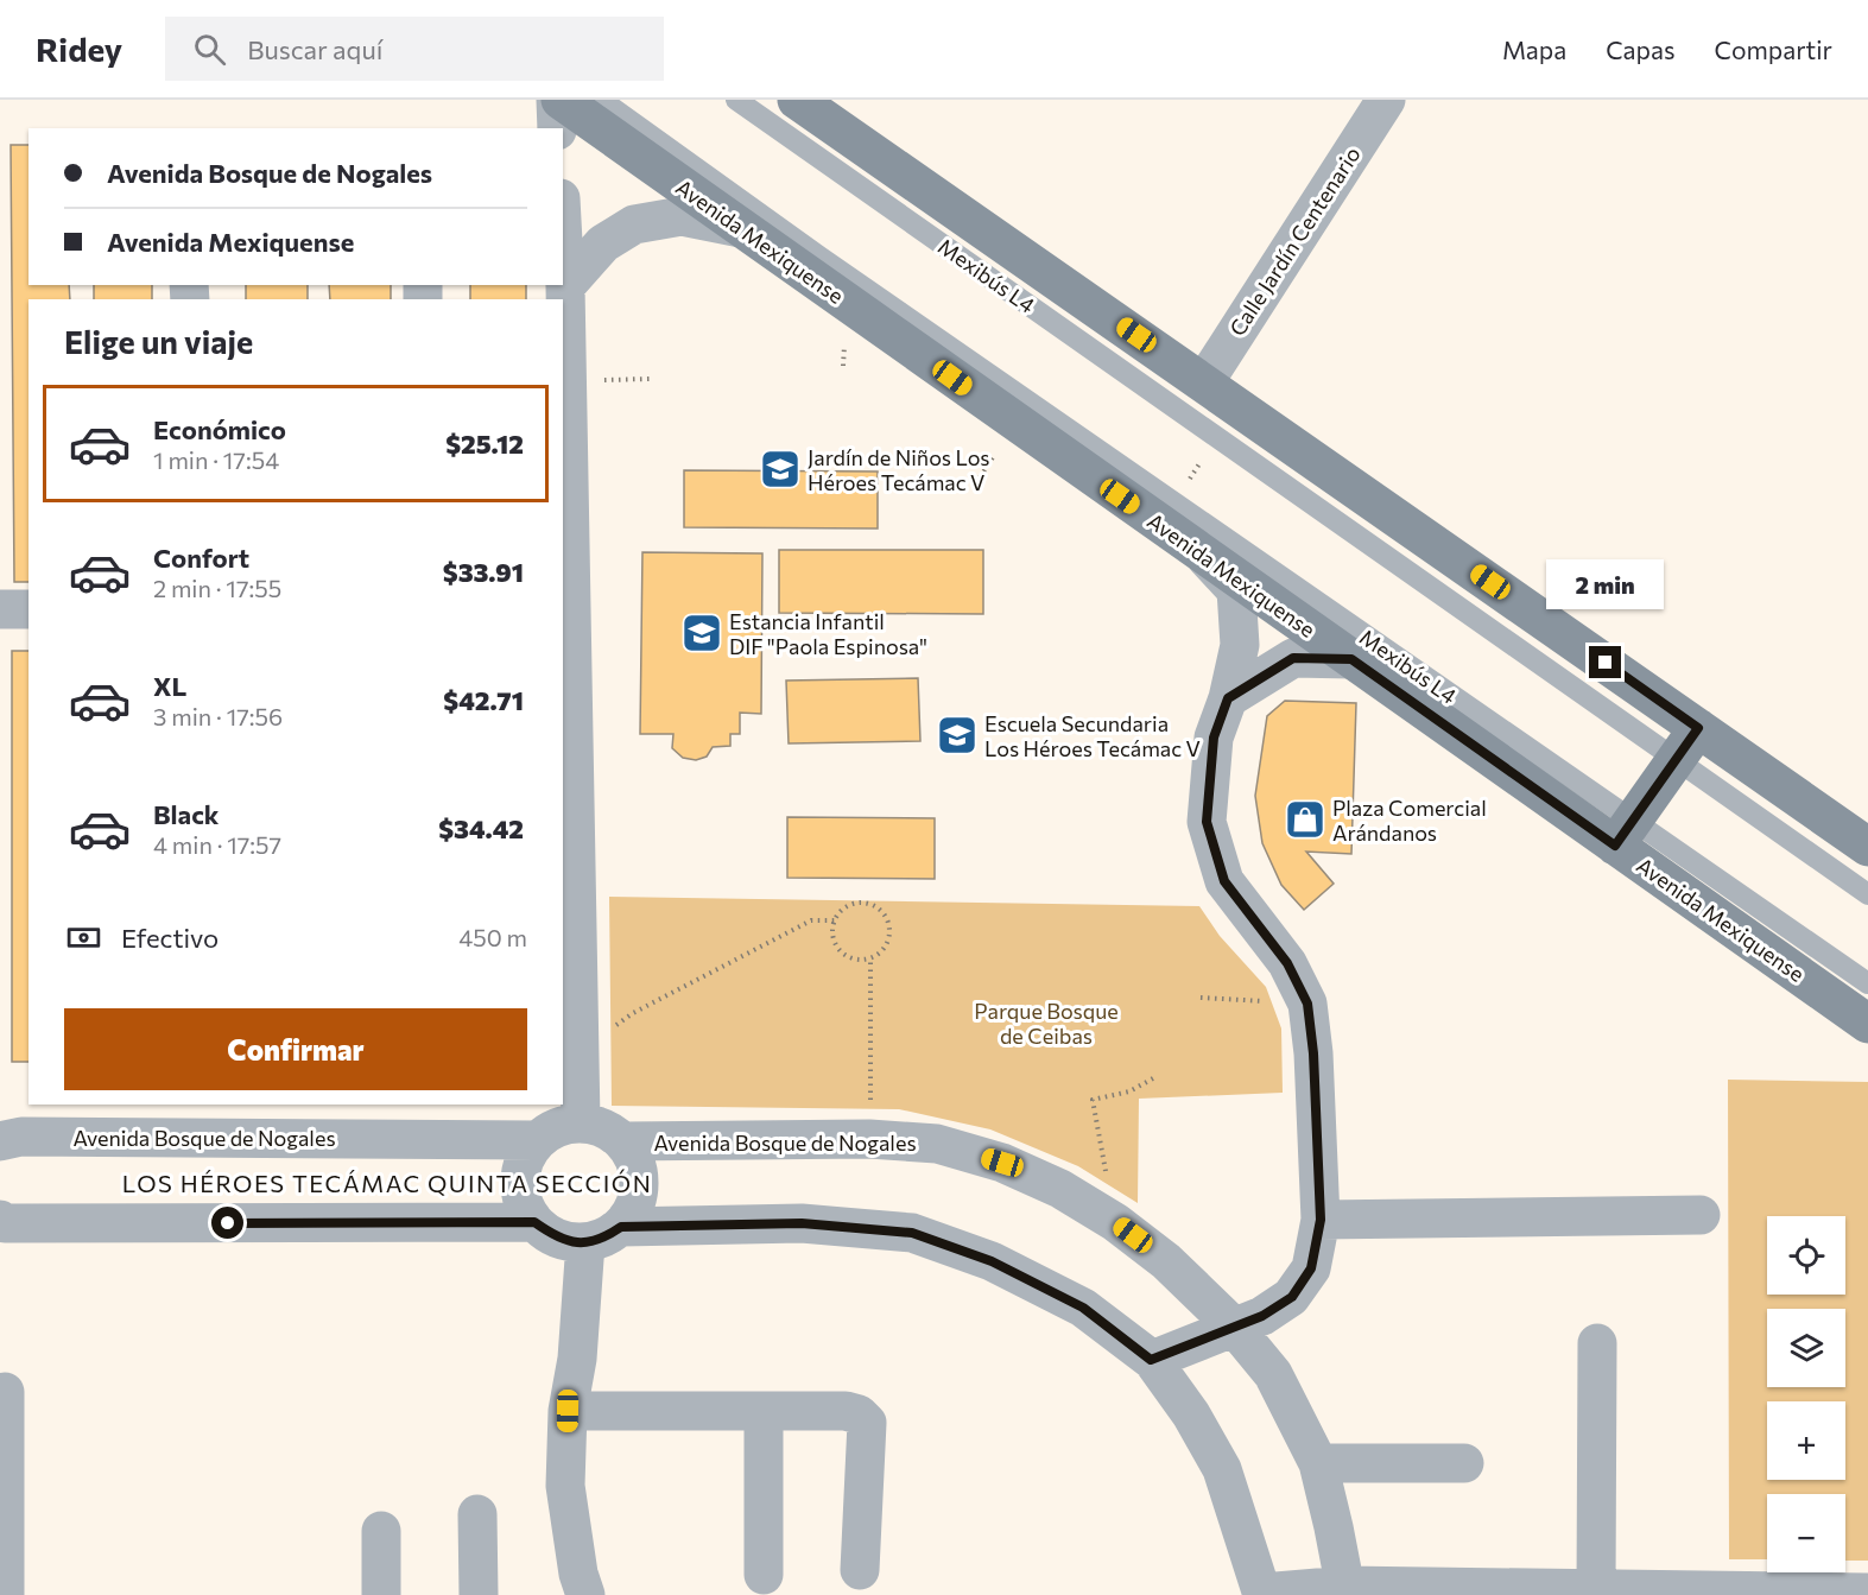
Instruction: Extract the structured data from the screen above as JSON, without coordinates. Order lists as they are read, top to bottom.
{
  "streets": {
    "main road": ["Avenida Mexiquense"],
    "street": ["Calle Jardín Centenario", "Avenida Bosque de Nogales"],
    "lane": ["Mexibús L4"]
  },
  "crossings": [
    ["Avenida Mexiquense", "Mexibús L4"]
  ],
  "districts": ["LOS HÉROES TECÁMAC QUINTA SECCIÓN"],
  "parks": ["Parque Bosque de Ceibas"],
  "places": {
    "school or university": ["Jardín de Niños Los Héroes Tecámac V", "Estancia Infantil DIF \"Paola Espinosa\"", "Escuela Secundaria Los Héroes Tecámac V"],
    "shop": ["Plaza Comercial Arándanos"]
  },
  "page": {
    "header": "Ridey",
    "search": "Buscar aquí",
    "nav": ["Mapa", "Capas", "Compartir"],
    "banner": ["Avenida Bosque de Nogales", "Avenida Mexiquense"],
    "heading": "Elige un viaje",
    "list": [
      {
        "name": "Económico",
        "note": "1 min · 17:54",
        "value": "$25.12"
      },
      {
        "name": "Confort",
        "note": "2 min · 17:55",
        "value": "$33.91"
      },
      {
        "name": "XL",
        "note": "3 min · 17:56",
        "value": "$42.71"
      },
      {
        "name": "Black",
        "note": "4 min · 17:57",
        "value": "$34.42"
      }
    ],
    "bubble": "2 min",
    "pay": ["Efectivo", "450 m"],
    "buttons": "Confirmar",
    "map_buttons": ["+", "−"]
  }
}
